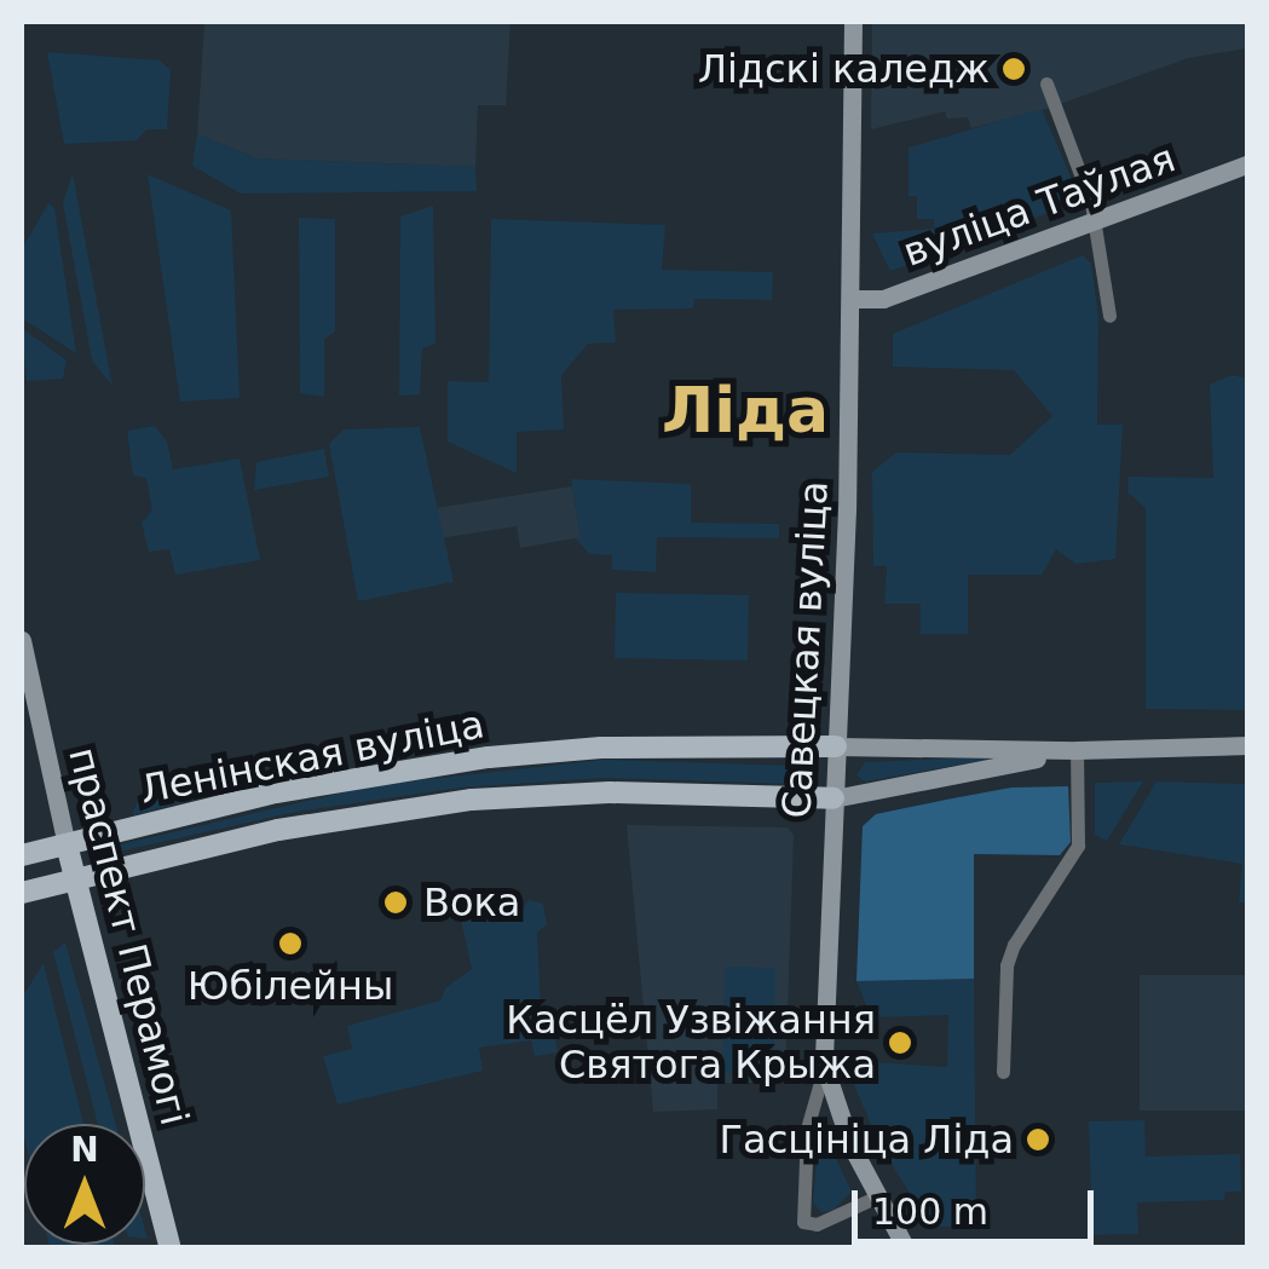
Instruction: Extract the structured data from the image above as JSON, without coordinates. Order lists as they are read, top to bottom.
{
  "streets": {
    "main road": [
      "вуліца Таўлая",
      "Савецкая вуліца",
      "Ленінская вуліца",
      "праспект Перамогі"
    ]
  },
  "crossings": [
    ["вуліца Таўлая", "Савецкая вуліца"],
    ["Савецкая вуліца", "Ленінская вуліца"],
    ["Ленінская вуліца", "праспект Перамогі"]
  ],
  "districts": ["Ліда"],
  "places": [
    "Лідскі каледж",
    "Вока",
    "Юбілейны",
    "Касцёл Узвіжання Святога Крыжа",
    "Гасцініца Ліда"
  ],
  "scale_bar": "100 m",
  "north": "top"
}
